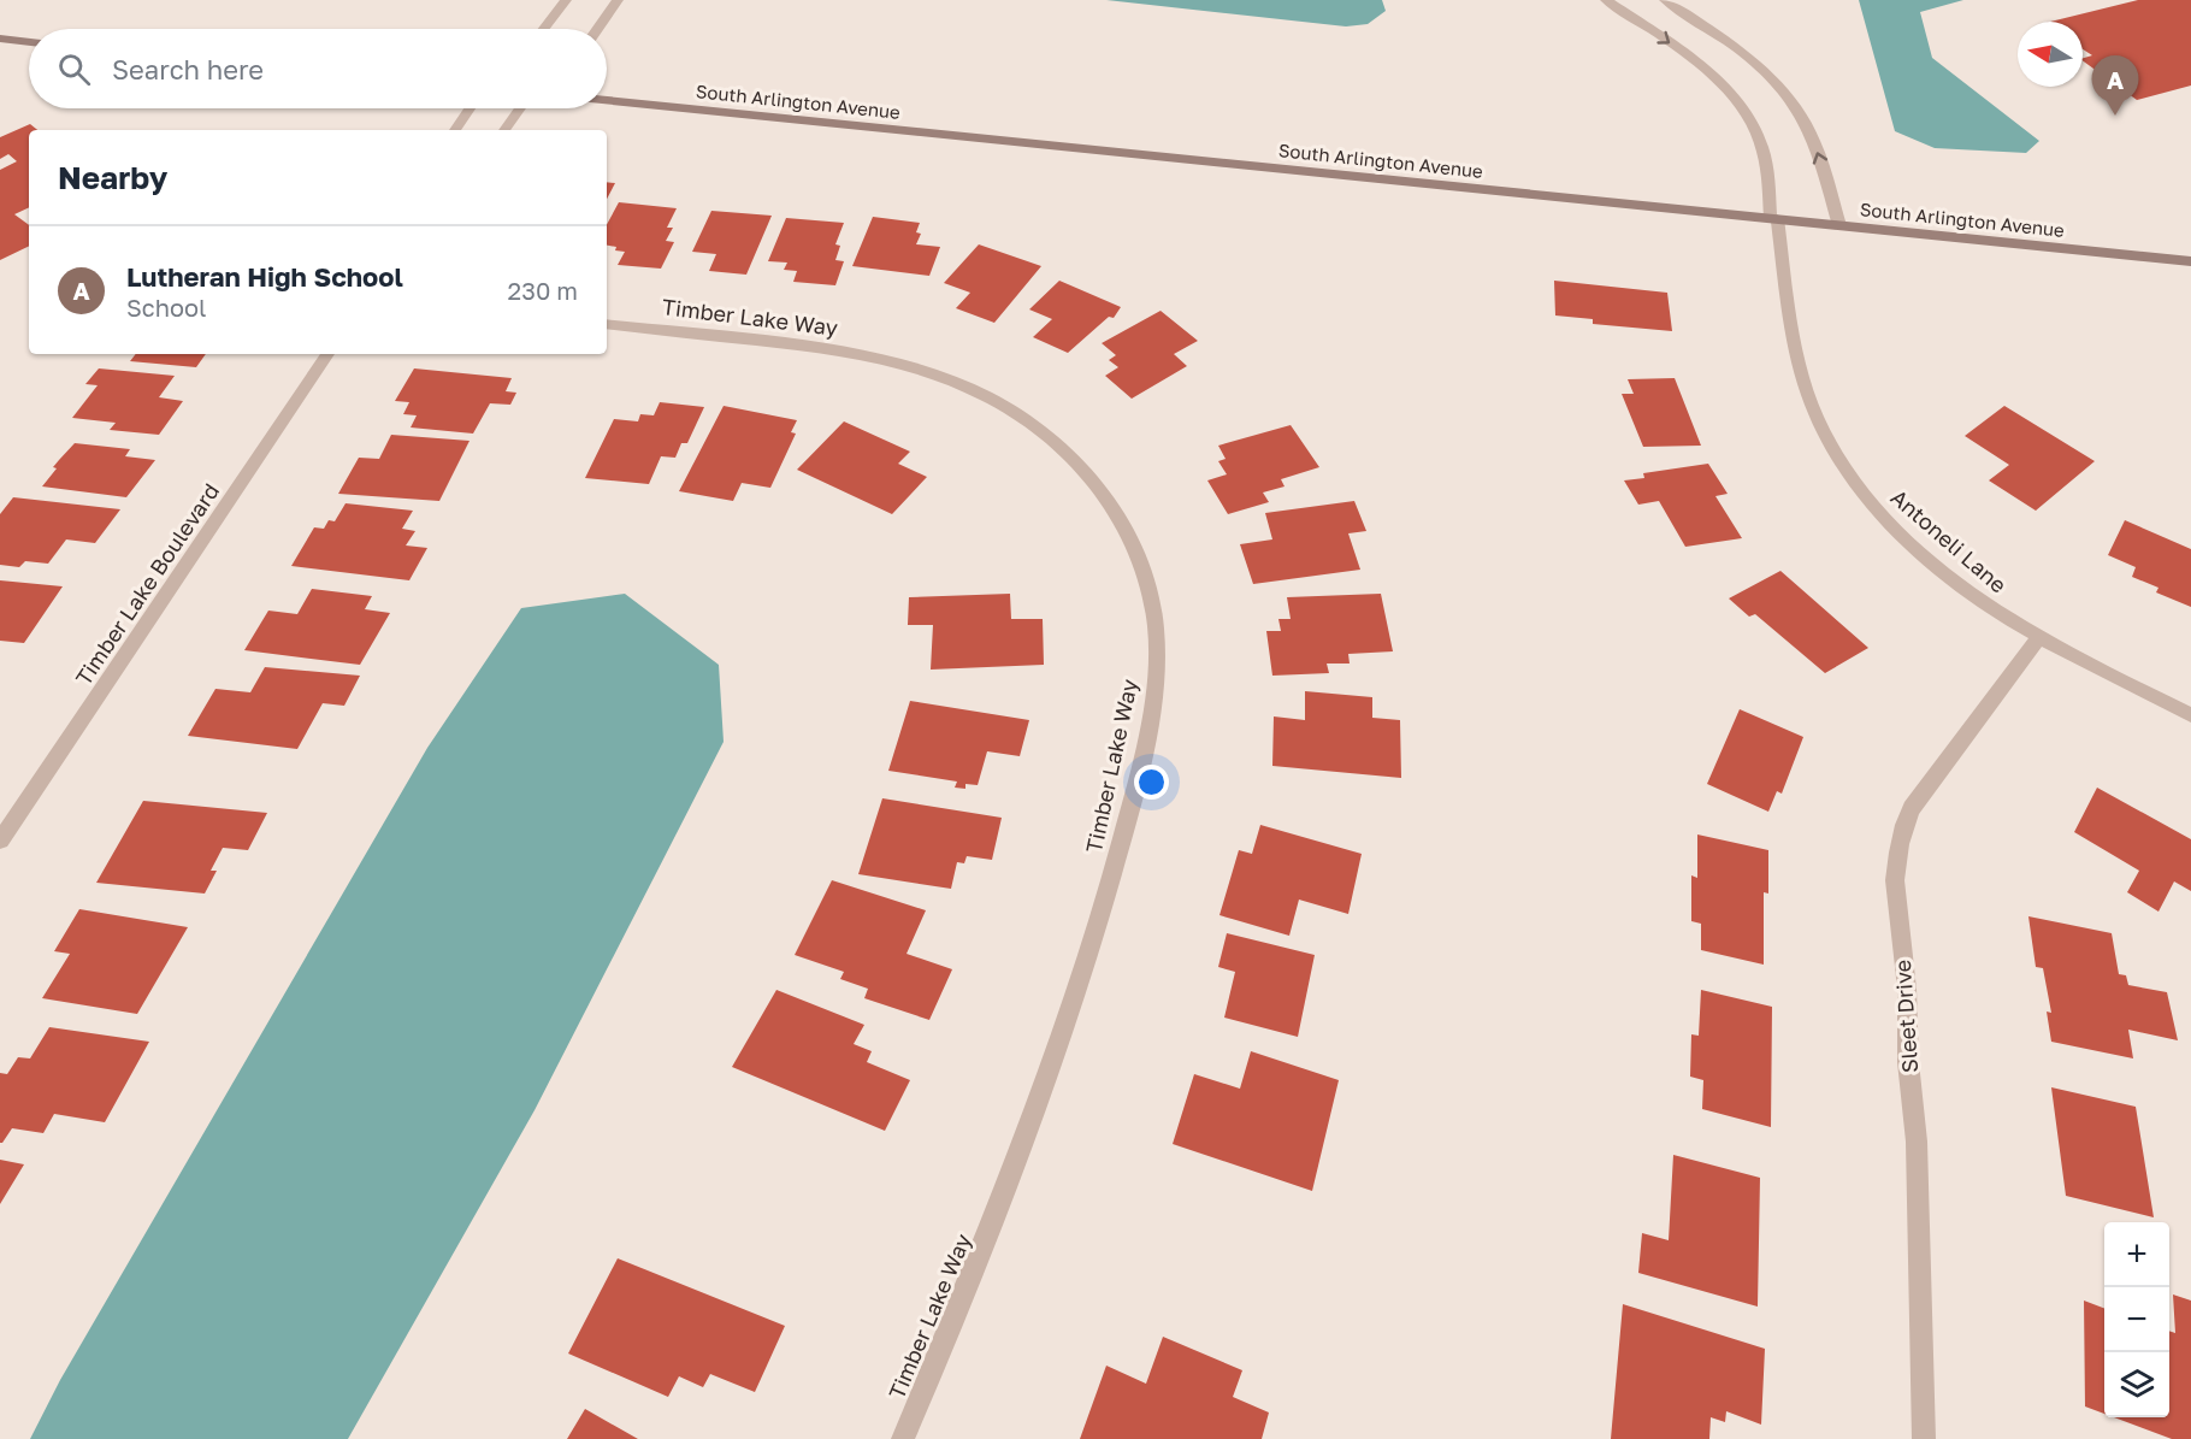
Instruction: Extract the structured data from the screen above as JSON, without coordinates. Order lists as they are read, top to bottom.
{
  "streets": {
    "main road": ["South Arlington Avenue"],
    "street": [
      "Timber Lake Way",
      "Antoneli Lane",
      "Timber Lake Boulevard",
      "Sleet Drive"
    ]
  },
  "crossings": [
    ["South Arlington Avenue", "Antoneli Lane"],
    ["Antoneli Lane", "Sleet Drive"]
  ],
  "north": "left",
  "page": {
    "search": "Search here",
    "pins": "A",
    "heading": "Nearby",
    "list": [
      {
        "mark": "A",
        "name": "Lutheran High School",
        "note": "School",
        "value": "230 m"
      }
    ],
    "map_buttons": ["+", "−"]
  }
}
